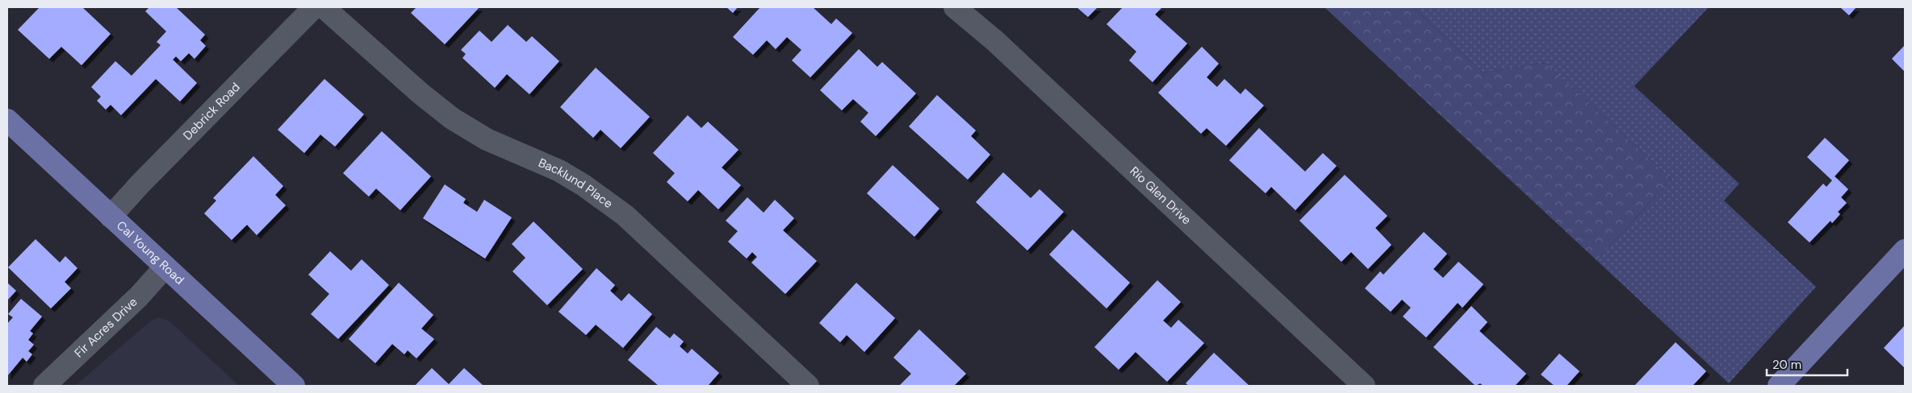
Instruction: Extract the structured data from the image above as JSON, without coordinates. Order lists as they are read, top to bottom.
{
  "streets": {
    "main road": ["Cal Young Road"],
    "street": [
      "Debrick Road",
      "Backlund Place",
      "Rio Glen Drive",
      "Fir Acres Drive"
    ]
  },
  "crossings": [
    ["Debrick Road", "Cal Young Road"],
    ["Cal Young Road", "Fir Acres Drive"]
  ],
  "scale_bar": "20 m"
}
